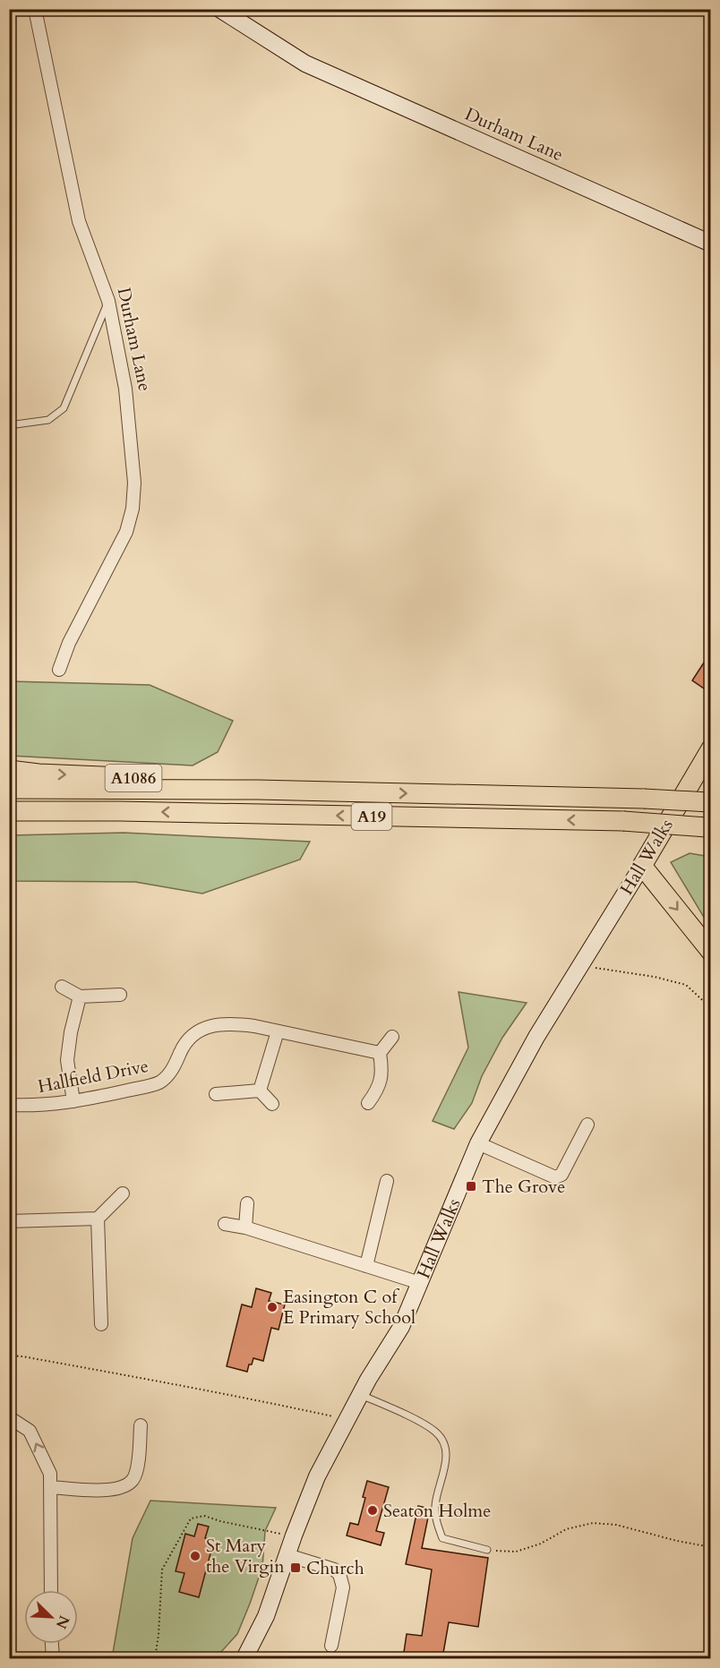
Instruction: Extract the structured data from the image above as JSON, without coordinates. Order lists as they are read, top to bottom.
{
  "streets": {
    "main road": [
      "Durham Lane",
      "A1086",
      "A19",
      "Hall Walks"
    ],
    "street": ["Hallfield Drive"]
  },
  "crossings": [
    ["A1086", "A19"]
  ],
  "places": {
    "transit": ["The Grove", "Church"],
    "other": ["Easington C of E Primary School", "Seaton Holme", "St Mary the Virgin"]
  },
  "north": "bottom right"
}
